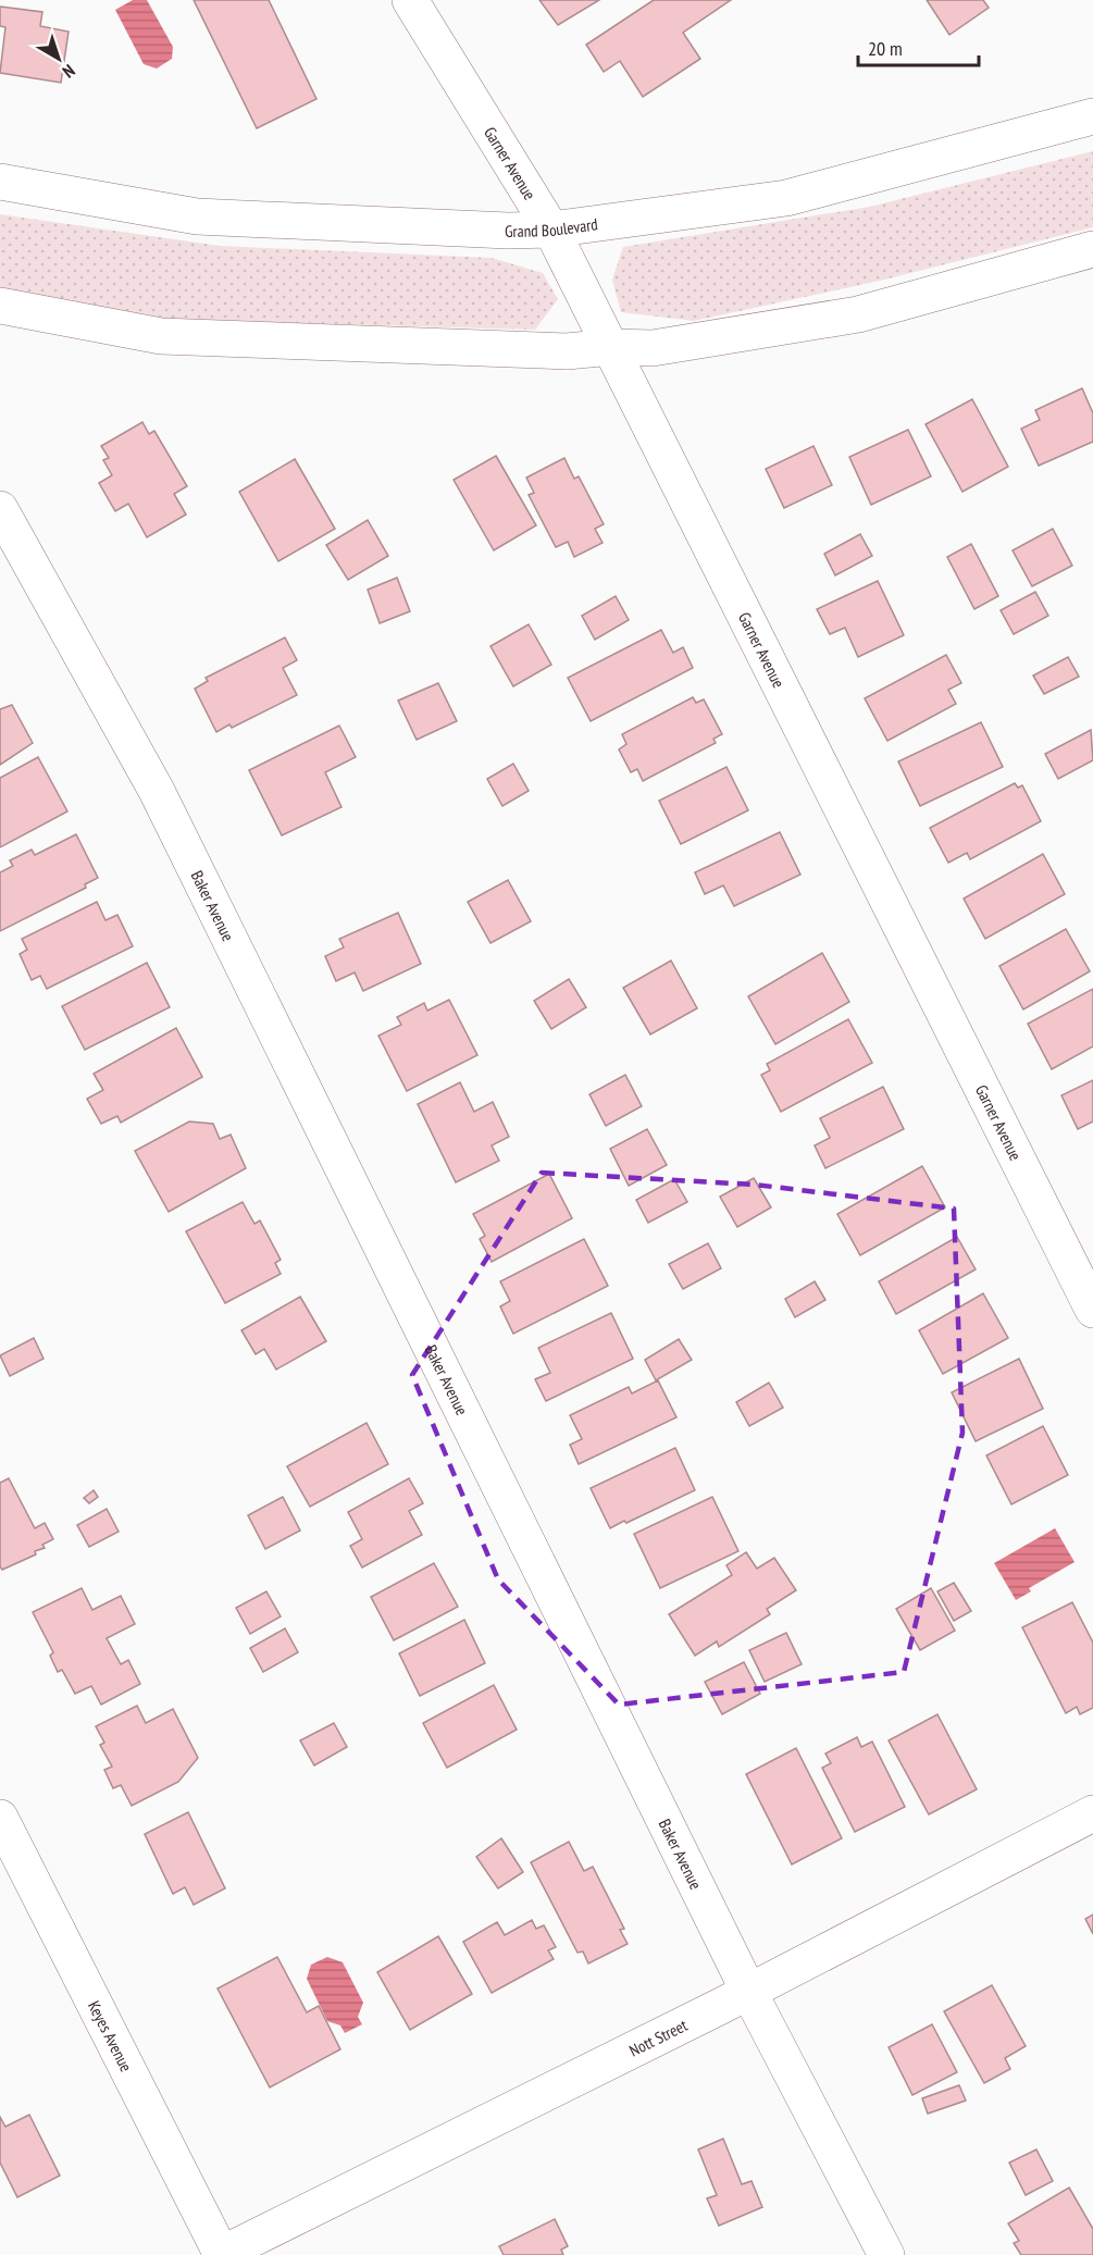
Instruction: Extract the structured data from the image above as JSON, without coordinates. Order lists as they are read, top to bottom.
{
  "streets": {
    "street": [
      "Garner Avenue",
      "Grand Boulevard",
      "Baker Avenue",
      "Keyes Avenue",
      "Nott Street"
    ]
  },
  "crossings": [
    ["Garner Avenue", "Grand Boulevard"],
    ["Baker Avenue", "Nott Street"],
    ["Keyes Avenue", "Nott Street"]
  ],
  "scale_bar": "20 m",
  "north": "bottom right"
}
